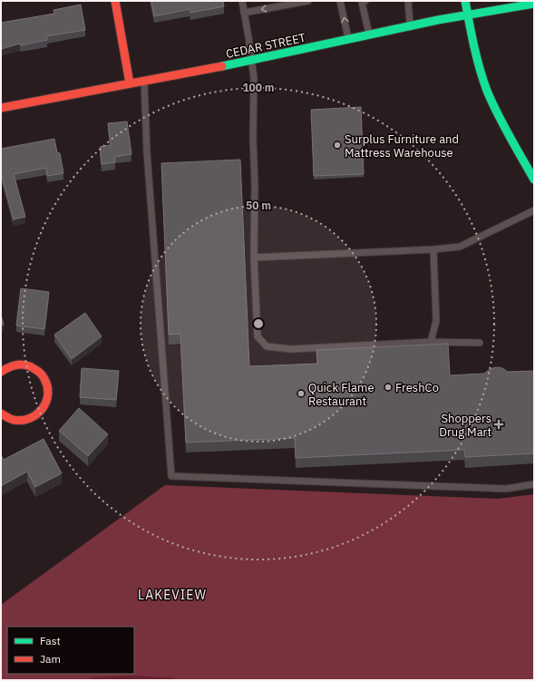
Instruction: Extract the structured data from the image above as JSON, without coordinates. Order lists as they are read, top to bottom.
{
  "streets": {
    "street": ["CEDAR STREET"]
  },
  "districts": ["LAKEVIEW"],
  "places": {
    "other": ["Surplus Furniture and Mattress Warehouse", "FreshCo", "Quick Flame Restaurant"],
    "health": ["Shoppers Drug Mart"]
  },
  "legend": ["Fast", "Jam"],
  "rings": ["100 m", "50 m"]
}
